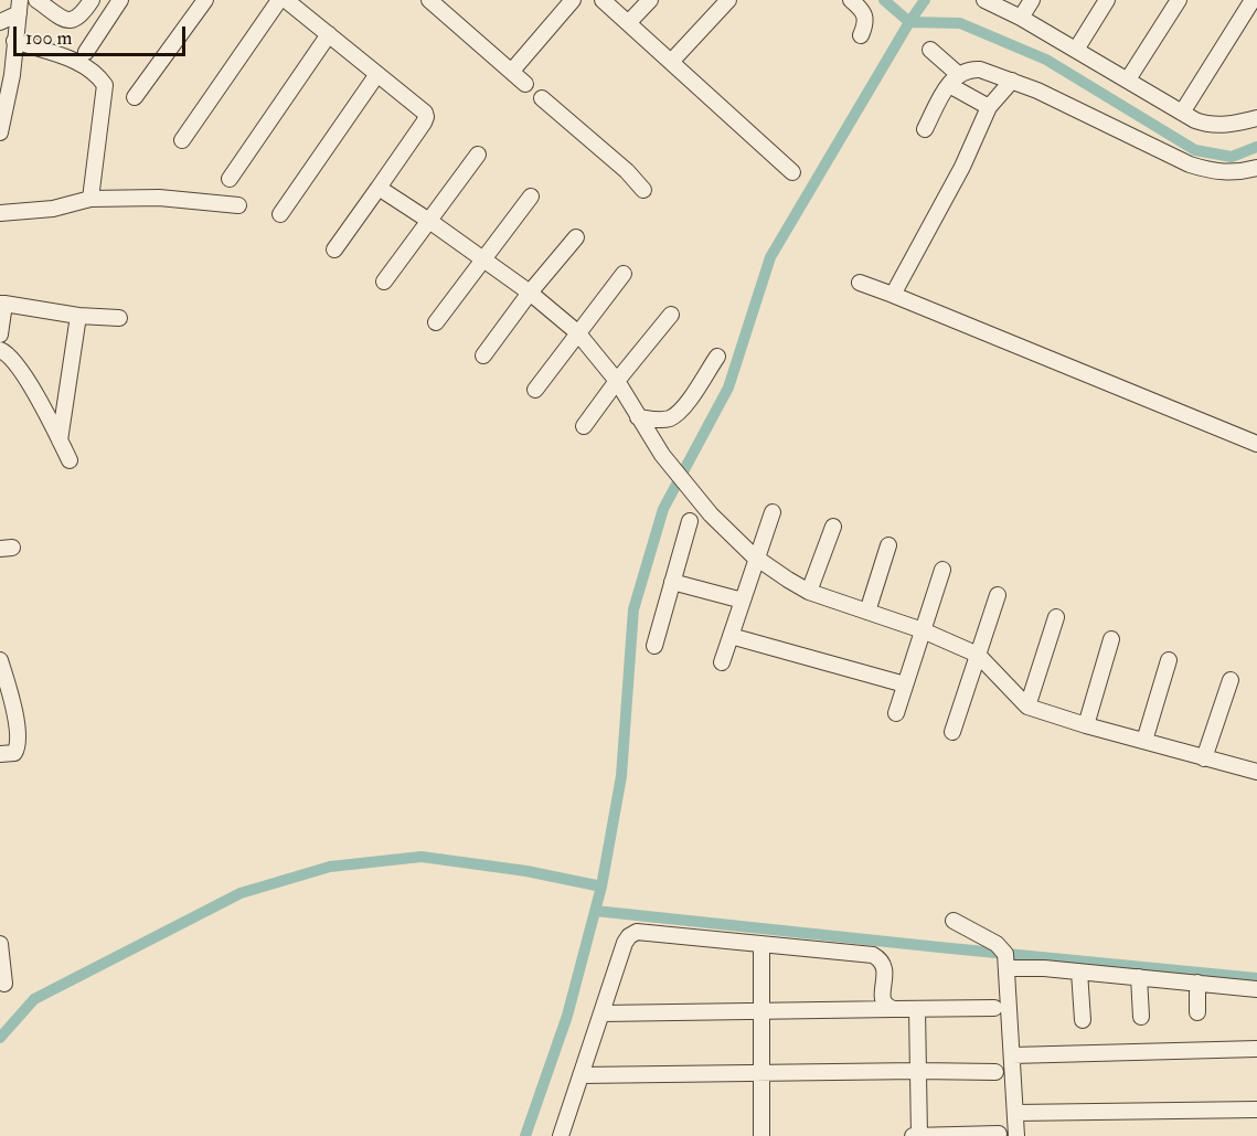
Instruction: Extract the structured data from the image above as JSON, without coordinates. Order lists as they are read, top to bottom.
{
  "scale_bar": "100 m"
}
